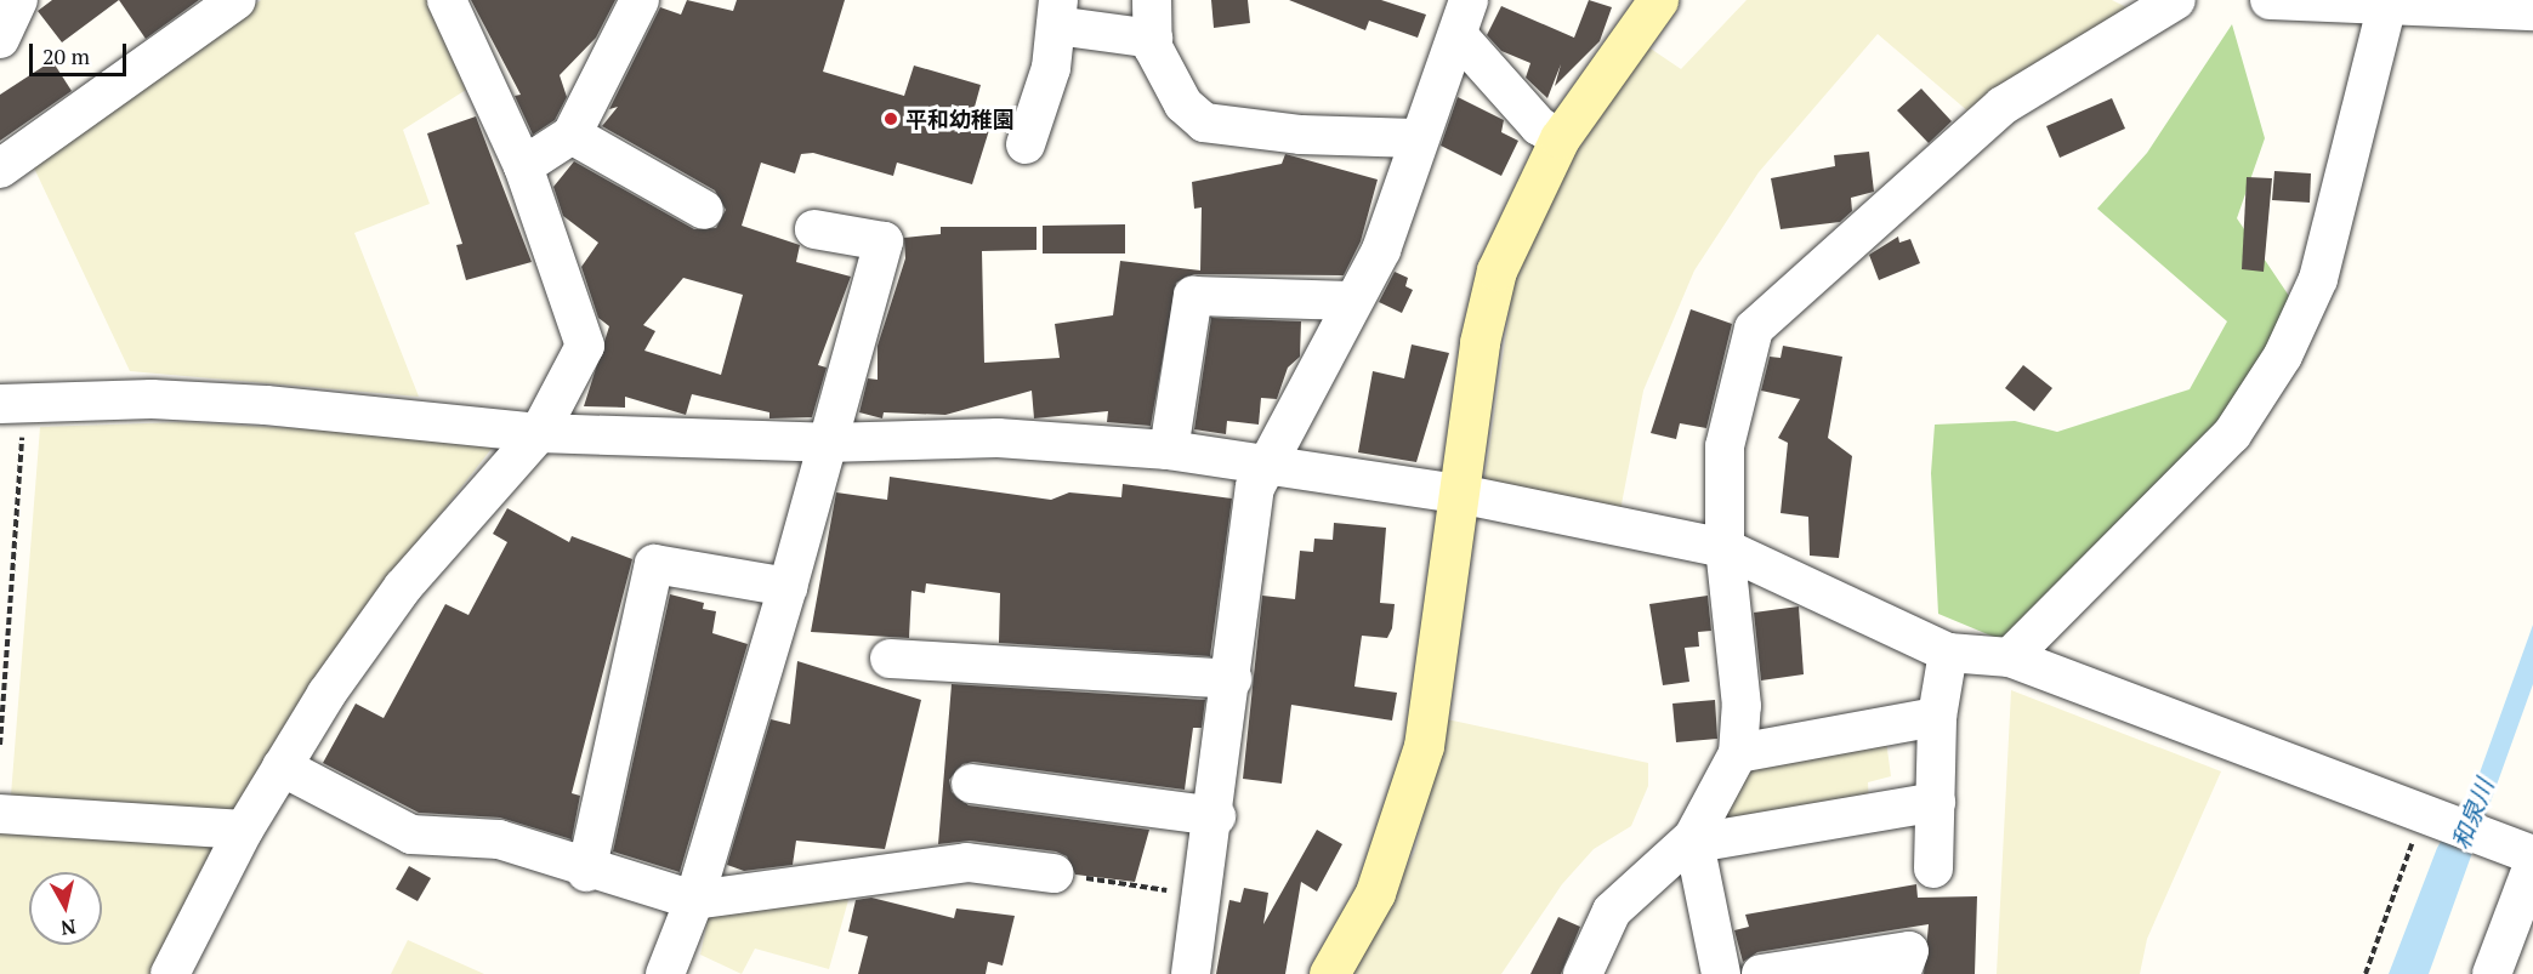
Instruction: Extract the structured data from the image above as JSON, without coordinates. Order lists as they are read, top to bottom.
{
  "water": ["和泉川"],
  "places": ["平和幼稚園"],
  "scale_bar": "20 m",
  "north": "bottom"
}
